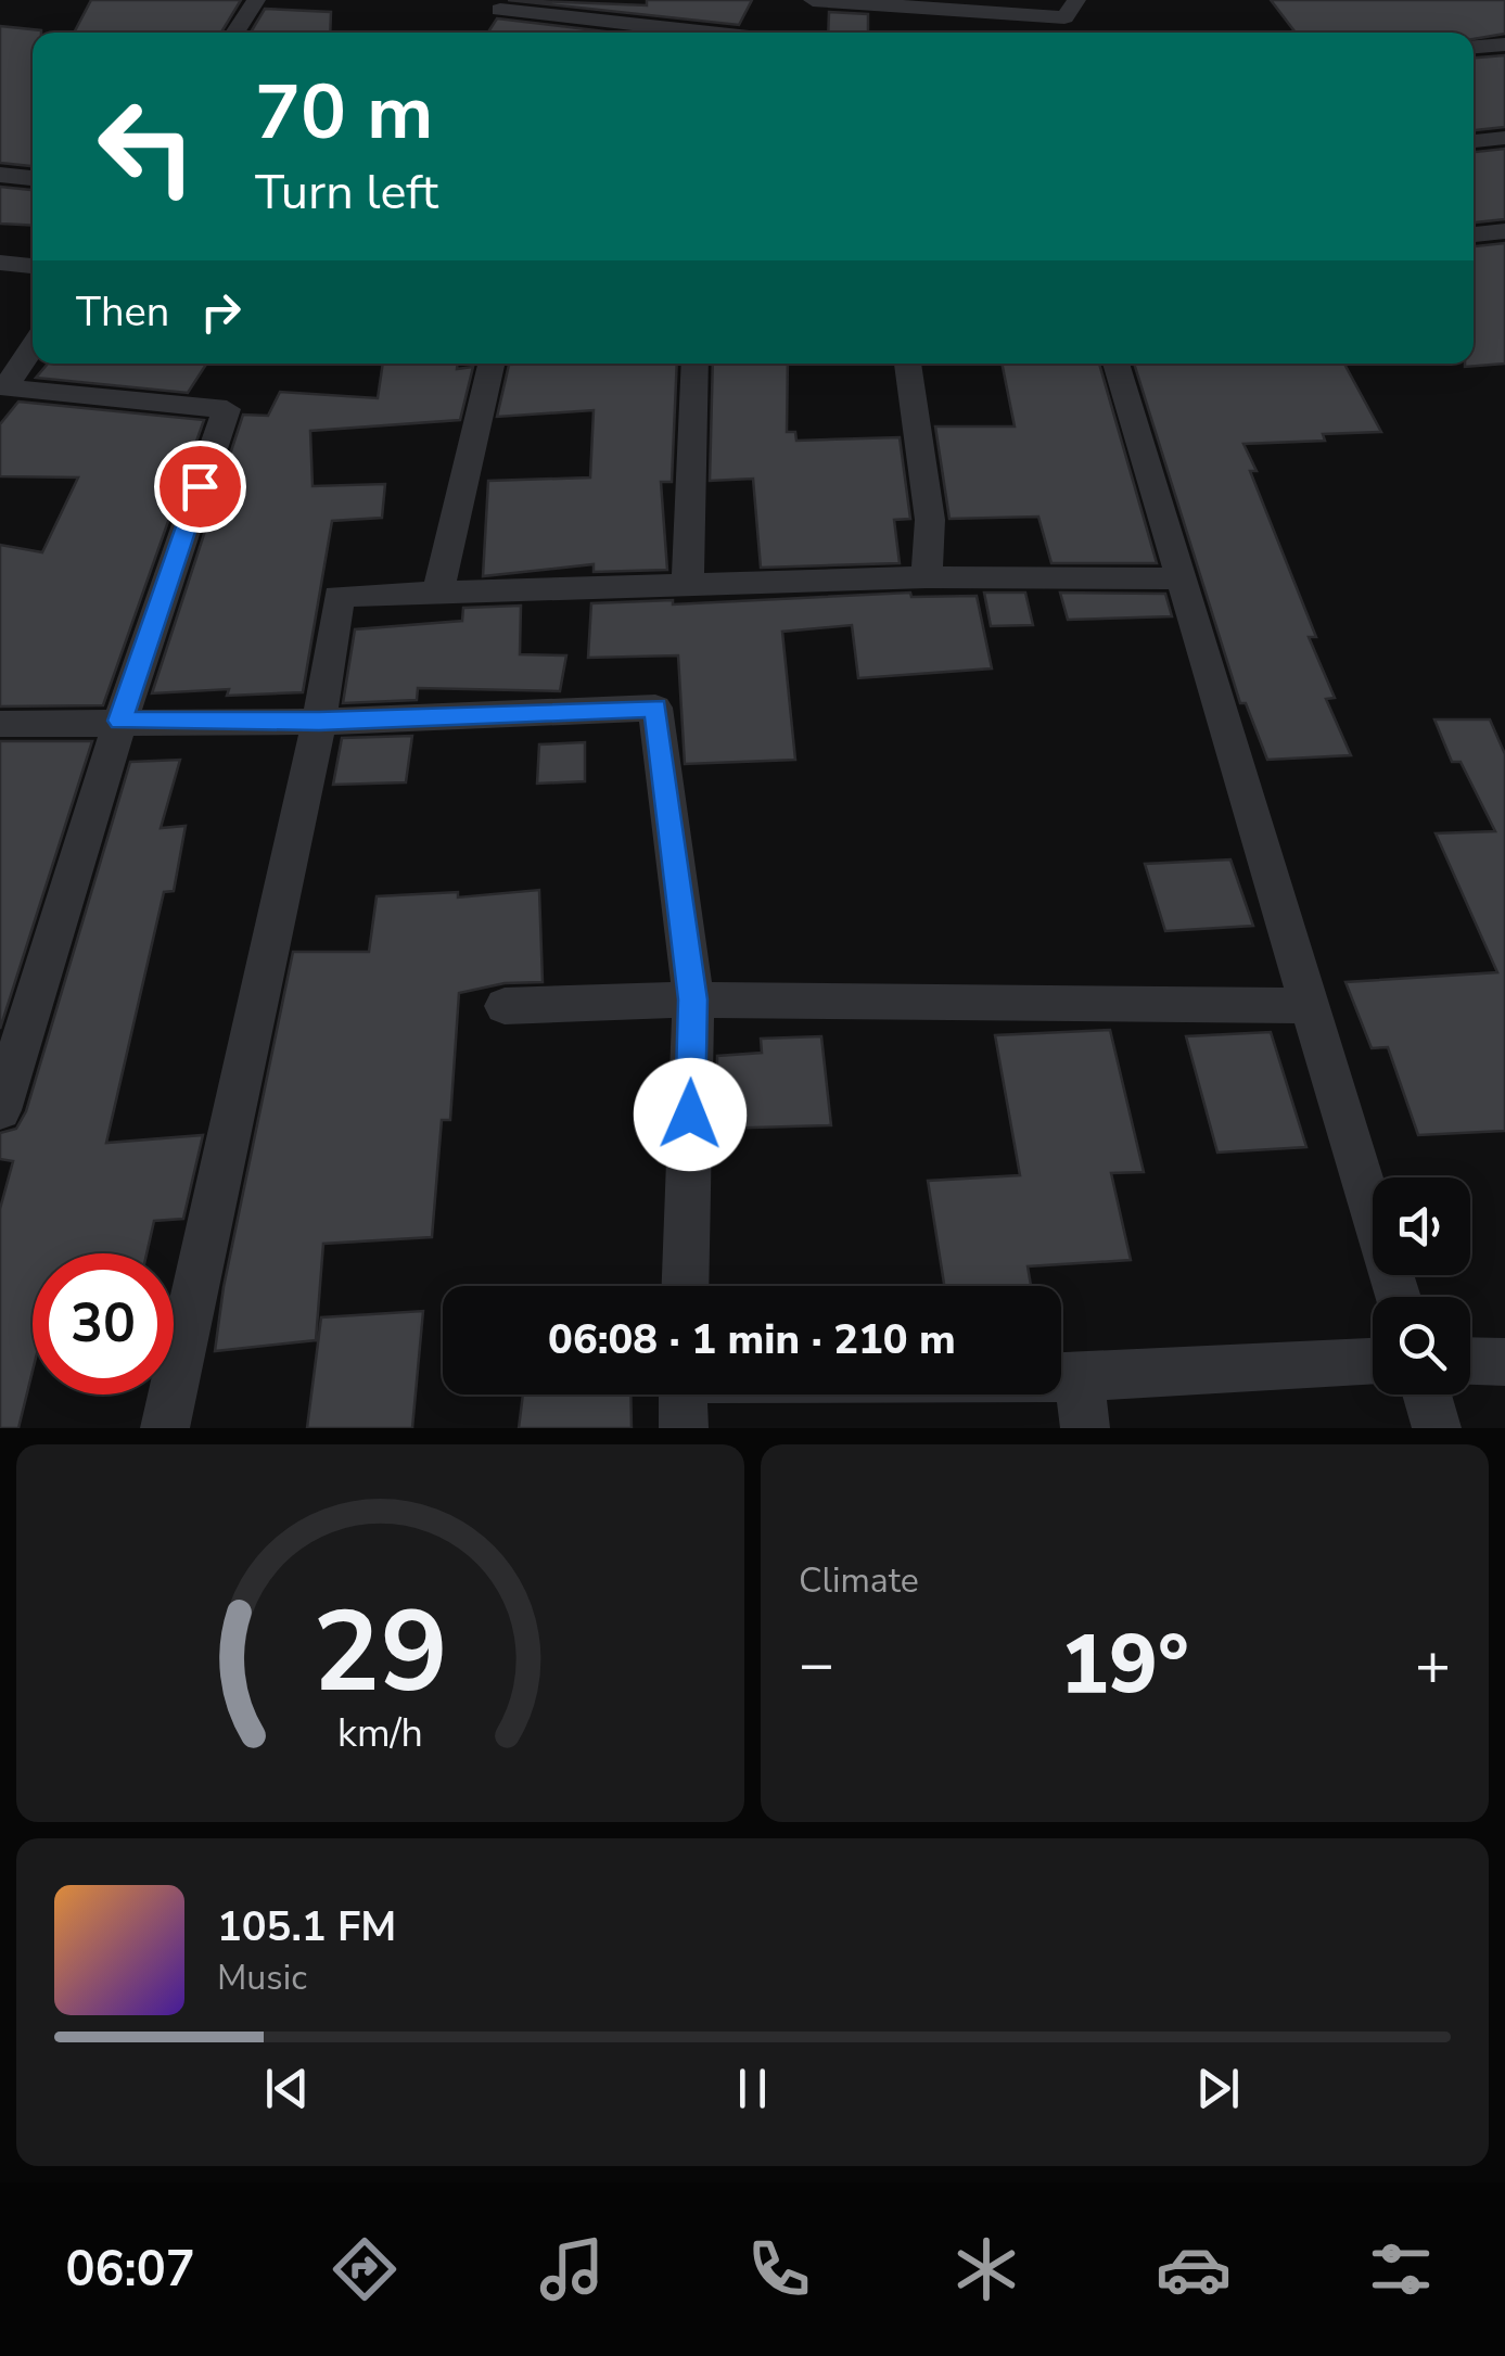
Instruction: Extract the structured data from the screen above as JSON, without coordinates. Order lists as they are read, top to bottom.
{
  "page": {
    "turn": ["70 m", "Turn left"],
    "then": "Then",
    "limit": "30",
    "trip": "06:08 · 1 min · 210 m",
    "tile": "Climate",
    "heat": ["−", "19°", "+"],
    "song": ["105.1 FM", "Music"],
    "tabs": "06:07",
    "gauge": ["29", "km/h"]
  }
}
